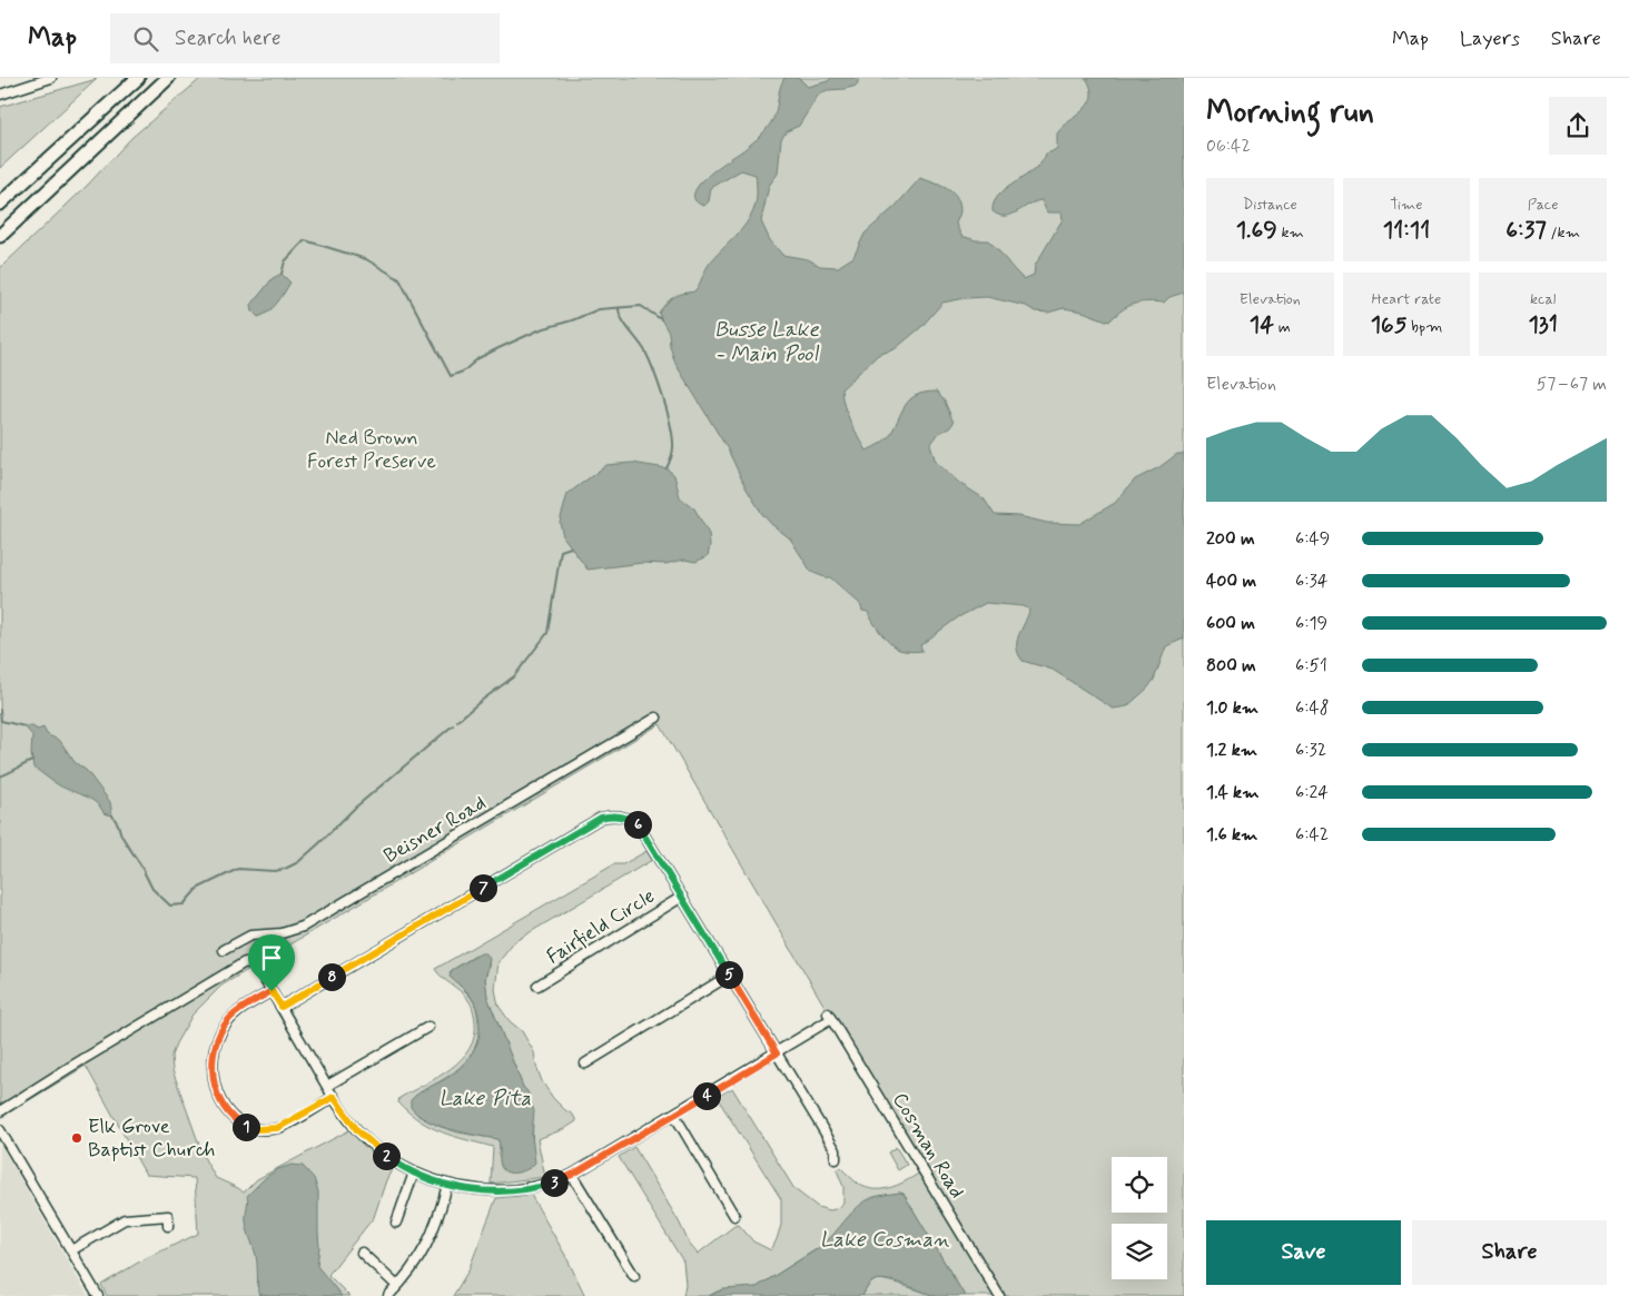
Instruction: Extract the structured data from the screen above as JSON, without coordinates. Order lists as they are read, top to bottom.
{
  "streets": {
    "street": ["Beisner Road", "Fairfield Circle", "Cosman Road"]
  },
  "water": ["Busse Lake - Main Pool", "Lake Pita", "Lake Cosman"],
  "parks": ["Ned Brown Forest Preserve"],
  "places": ["Elk Grove Baptist Church"],
  "page": {
    "header": "Map",
    "search": "Search here",
    "nav": ["Map", "Layers", "Share"],
    "heading": ["Morning run", "06:42"],
    "stats": [
      ["Distance", "1.69 km"],
      ["Time", "11:11"],
      ["Pace", "6:37 /km"],
      ["Elevation", "14 m"],
      ["Heart rate", "165 bpm"],
      ["kcal", "131"]
    ],
    "chart": ["Elevation", "57–67 m"],
    "list": [
      {
        "name": "200 m",
        "note": "6:49"
      },
      {
        "name": "400 m",
        "note": "6:34"
      },
      {
        "name": "600 m",
        "note": "6:19"
      },
      {
        "name": "800 m",
        "note": "6:51"
      },
      {
        "name": "1.0 km",
        "note": "6:48"
      },
      {
        "name": "1.2 km",
        "note": "6:32"
      },
      {
        "name": "1.4 km",
        "note": "6:24"
      },
      {
        "name": "1.6 km",
        "note": "6:42"
      }
    ],
    "pins": [
      "6",
      "7",
      "5",
      "8",
      "4",
      "1",
      "2",
      "3"
    ],
    "buttons": ["Save", "Share"]
  }
}
